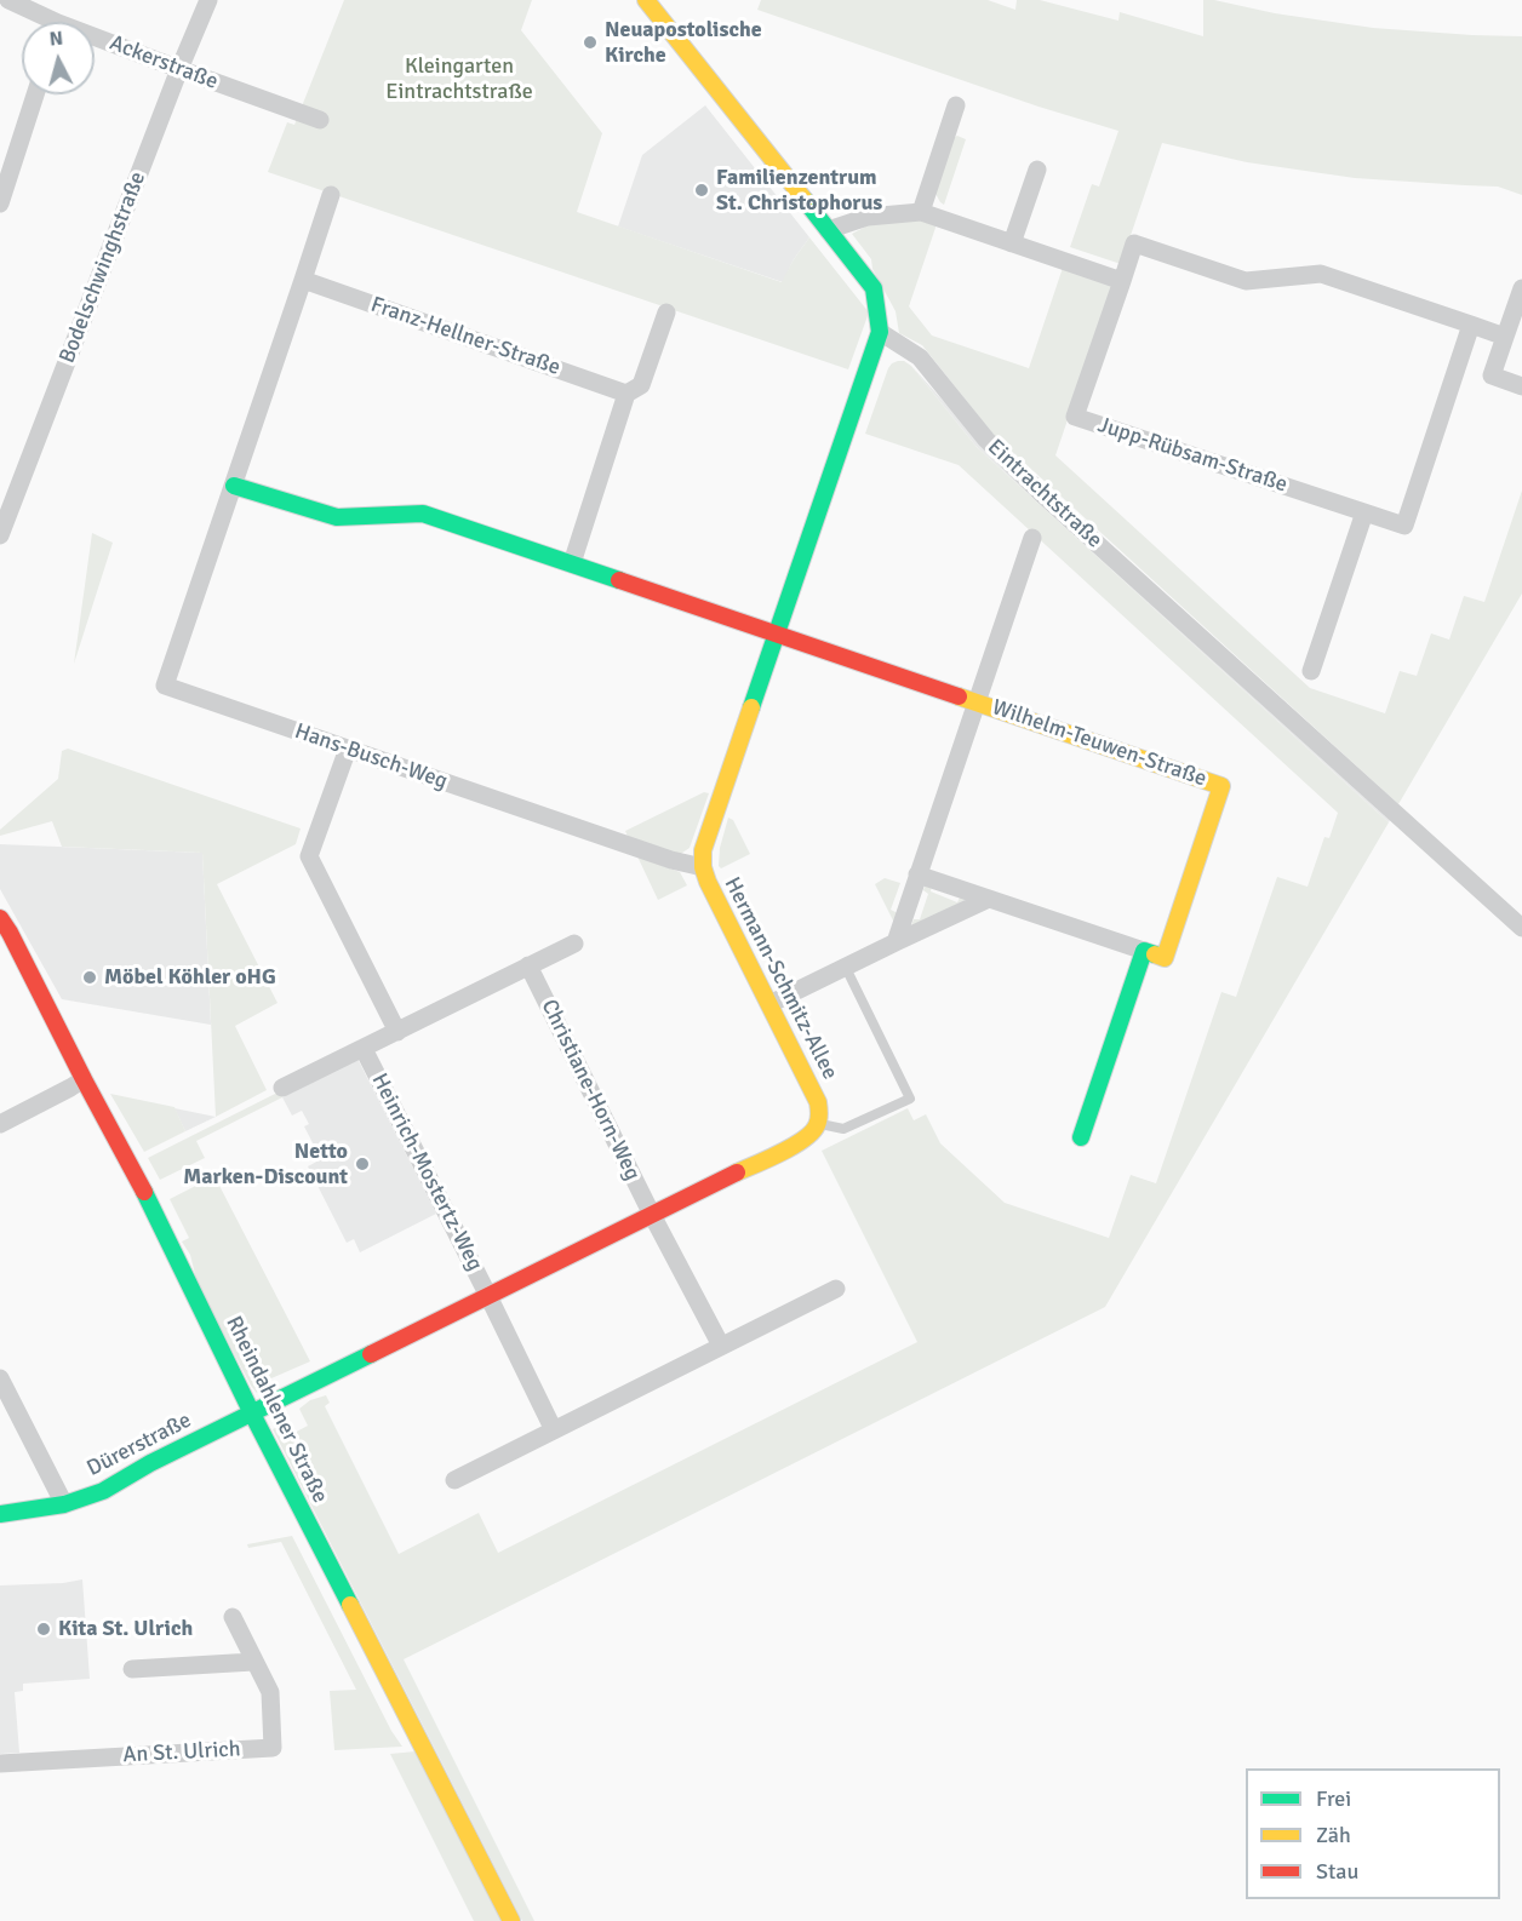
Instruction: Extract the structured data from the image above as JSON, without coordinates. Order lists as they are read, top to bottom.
{
  "streets": {
    "street": [
      "Ackerstraße",
      "Bodelschwinghstraße",
      "Franz-Hellner-Straße",
      "Jupp-Rübsam-Straße",
      "Eintrachtstraße",
      "Wilhelm-Teuwen-Straße",
      "Hans-Busch-Weg",
      "Hermann-Schmitz-Allee",
      "Christiane-Horn-Weg",
      "Heinrich-Mostertz-Weg",
      "Rheindahlener Straße",
      "Dürerstraße",
      "An St. Ulrich"
    ]
  },
  "crossings": [
    ["Ackerstraße", "Bodelschwinghstraße"],
    ["Eintrachtstraße", "Hermann-Schmitz-Allee"],
    ["Wilhelm-Teuwen-Straße", "Hermann-Schmitz-Allee"],
    ["Hans-Busch-Weg", "Hermann-Schmitz-Allee"],
    ["Rheindahlener Straße", "Dürerstraße"]
  ],
  "parks": ["Kleingarten Eintrachtstraße"],
  "places": [
    "Neuapostolische Kirche",
    "Familienzentrum St. Christophorus",
    "Möbel Köhler oHG",
    "Netto Marken-Discount",
    "Kita St. Ulrich"
  ],
  "legend": ["Frei", "Zäh", "Stau"],
  "north": "top"
}
